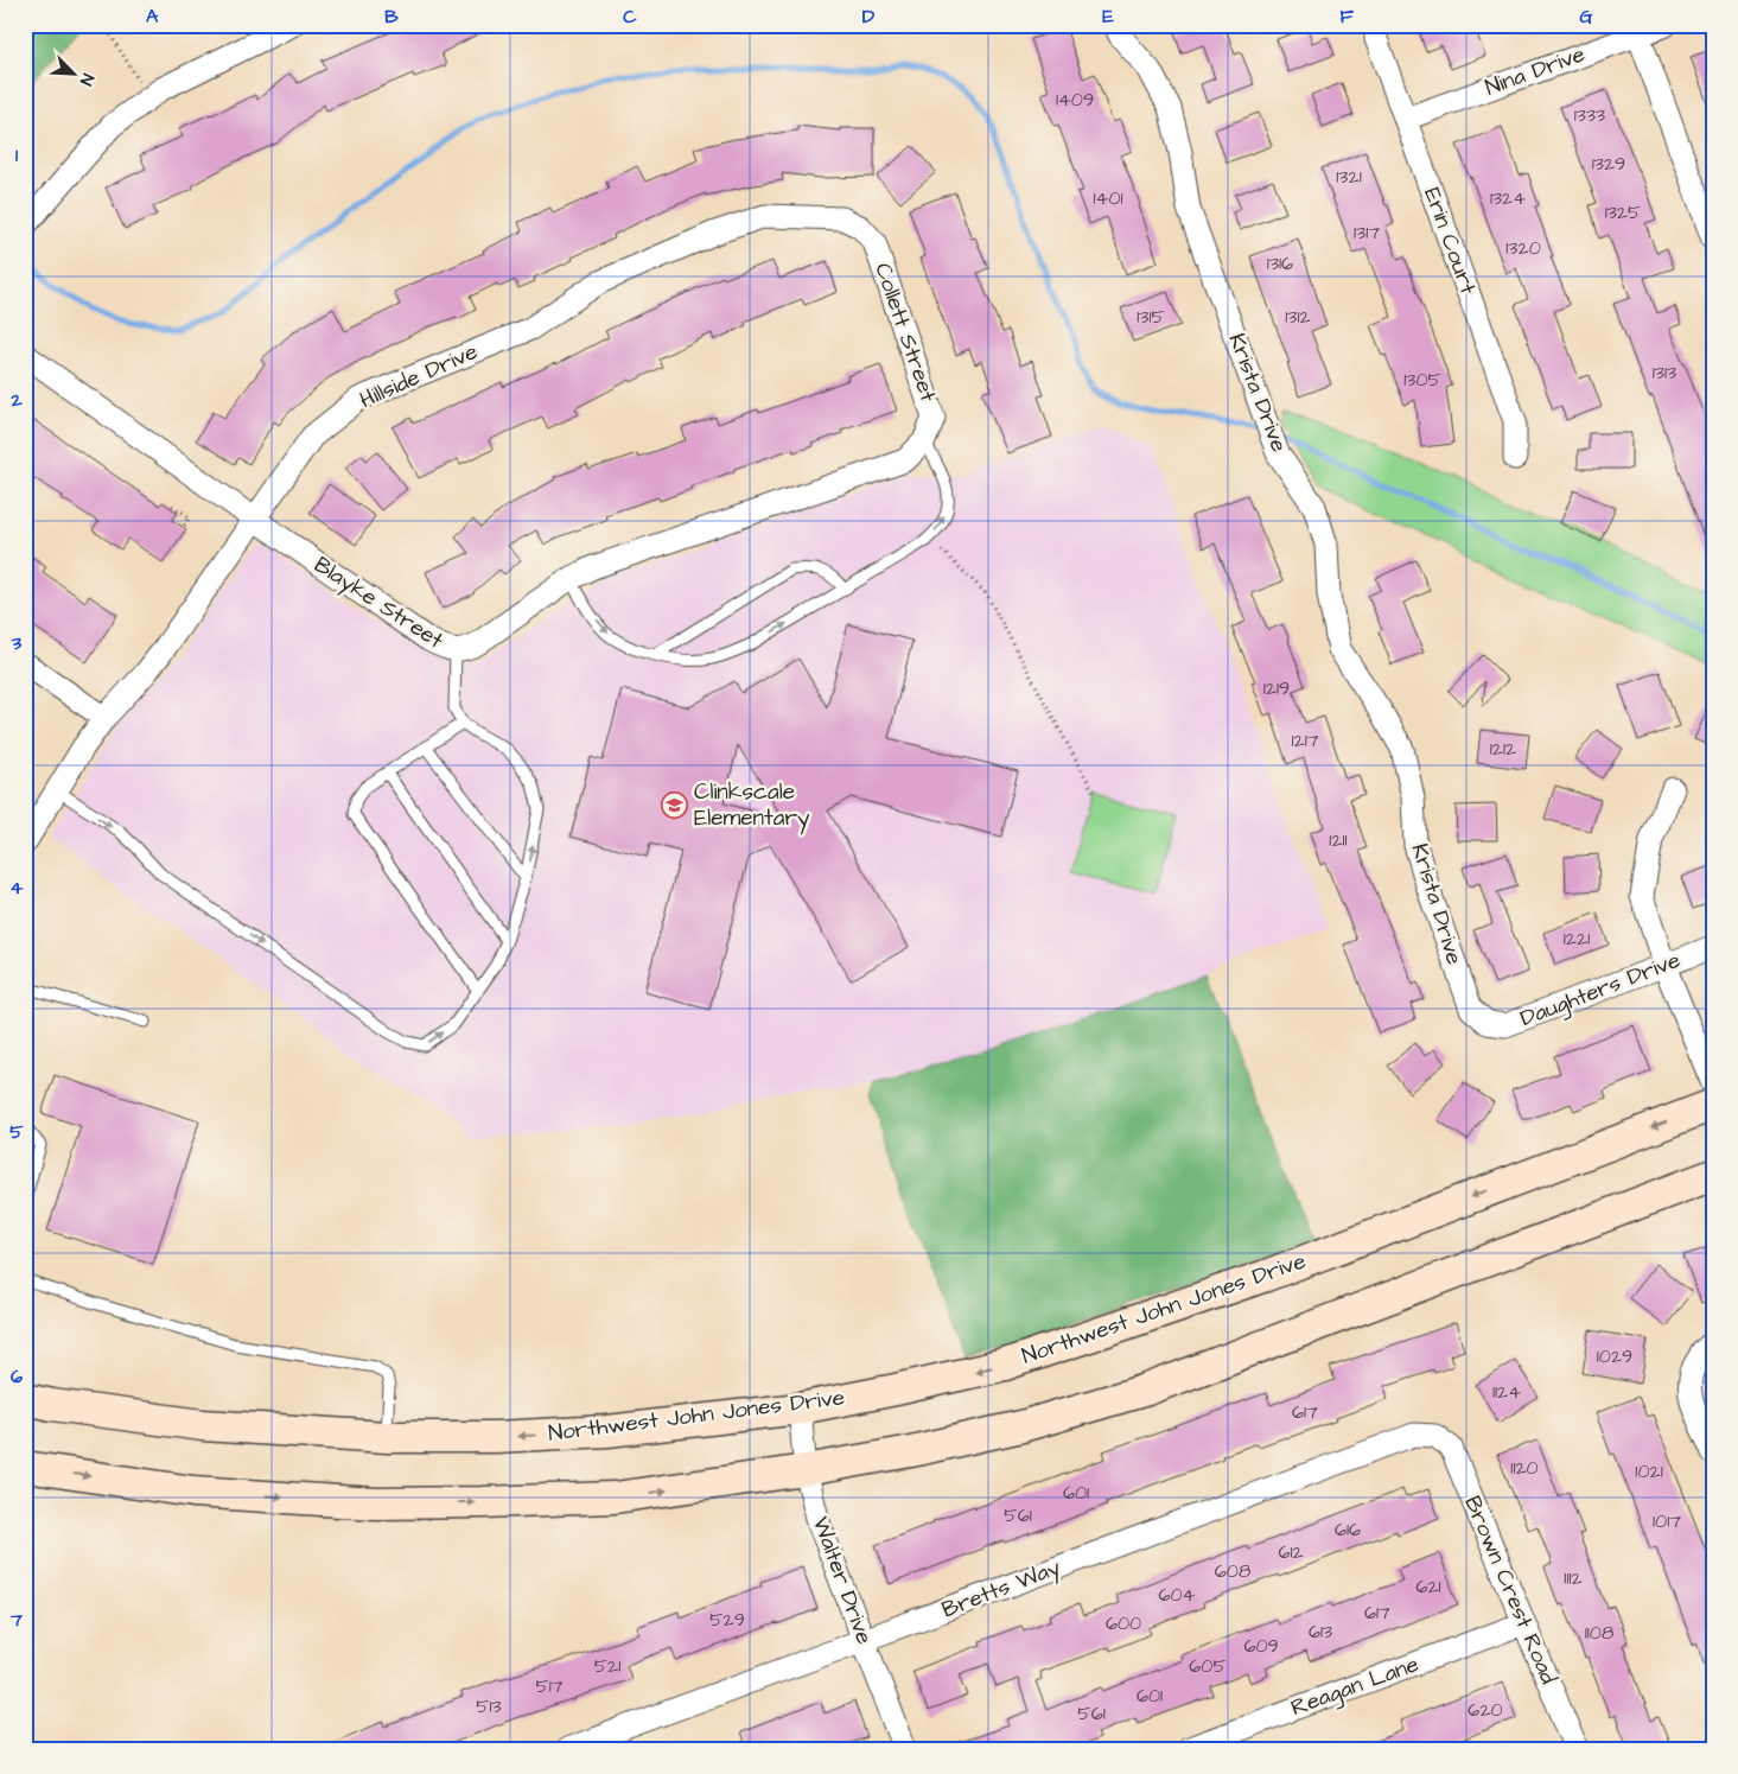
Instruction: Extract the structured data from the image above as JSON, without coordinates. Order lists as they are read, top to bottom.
{
  "streets": {
    "main road": ["Northwest John Jones Drive"],
    "street": [
      "Nina Drive",
      "Erin Court",
      "Collett Street",
      "Hillside Drive",
      "Krista Drive",
      "Blayke Street",
      "Daughters Drive",
      "Walter Drive",
      "Bretts Way",
      "Brown Crest Road",
      "Reagan Lane"
    ]
  },
  "crossings": [
    ["Nina Drive", "Erin Court"],
    ["Collett Street", "Hillside Drive"],
    ["Collett Street", "Blayke Street"],
    ["Hillside Drive", "Blayke Street"],
    ["Krista Drive", "Daughters Drive"],
    ["Northwest John Jones Drive", "Walter Drive"],
    ["Walter Drive", "Bretts Way"],
    ["Bretts Way", "Brown Crest Road"],
    ["Brown Crest Road", "Reagan Lane"]
  ],
  "places": {
    "school or university": ["Clinkscale Elementary"]
  },
  "house_numbers": [
    "1409",
    "1333",
    "1329",
    "1321",
    "1401",
    "1324",
    "1325",
    "1317",
    "1320",
    "1316",
    "1315",
    "1312",
    "1313",
    "1305",
    "1219",
    "1217",
    "1212",
    "1211",
    "1221",
    "1029",
    "1124",
    "617",
    "1120",
    "1021",
    "601",
    "561",
    "1017",
    "616",
    "612",
    "608",
    "1112",
    "621",
    "604",
    "617",
    "529",
    "600",
    "613",
    "1108",
    "609",
    "521",
    "605",
    "517",
    "601",
    "513",
    "620",
    "561"
  ],
  "north": "bottom right",
  "grid": {
    "columns": [
      "A",
      "B",
      "C",
      "D",
      "E",
      "F",
      "G"
    ],
    "rows": [
      "1",
      "2",
      "3",
      "4",
      "5",
      "6",
      "7"
    ]
  }
}
